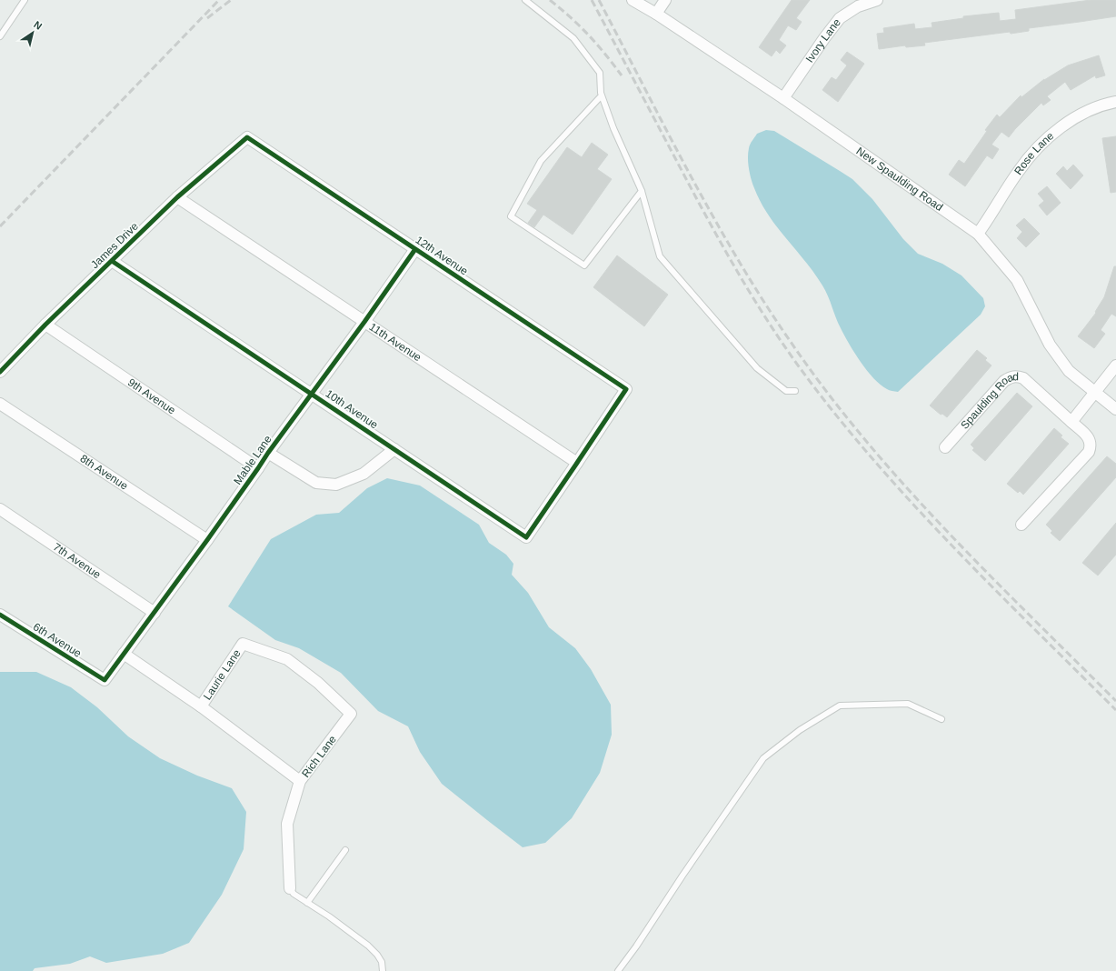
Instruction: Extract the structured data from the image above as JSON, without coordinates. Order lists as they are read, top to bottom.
{
  "streets": {
    "street": [
      "Ivory Lane",
      "Rose Lane",
      "New Spaulding Road",
      "James Drive",
      "12th Avenue",
      "11th Avenue",
      "9th Avenue",
      "Spaulding Road",
      "10th Avenue",
      "Mable Lane",
      "8th Avenue",
      "7th Avenue",
      "6th Avenue",
      "Laurie Lane",
      "Rich Lane"
    ]
  },
  "crossings": [
    ["Ivory Lane", "New Spaulding Road"],
    ["Rose Lane", "New Spaulding Road"],
    ["James Drive", "12th Avenue"],
    ["James Drive", "11th Avenue"],
    ["James Drive", "9th Avenue"],
    ["James Drive", "10th Avenue"],
    ["12th Avenue", "11th Avenue"],
    ["12th Avenue", "10th Avenue"],
    ["12th Avenue", "Mable Lane"],
    ["11th Avenue", "10th Avenue"],
    ["11th Avenue", "Mable Lane"],
    ["9th Avenue", "Mable Lane"],
    ["10th Avenue", "Mable Lane"],
    ["Mable Lane", "8th Avenue"],
    ["Mable Lane", "7th Avenue"],
    ["Mable Lane", "6th Avenue"],
    ["Laurie Lane", "Rich Lane"]
  ],
  "north": "top right"
}
